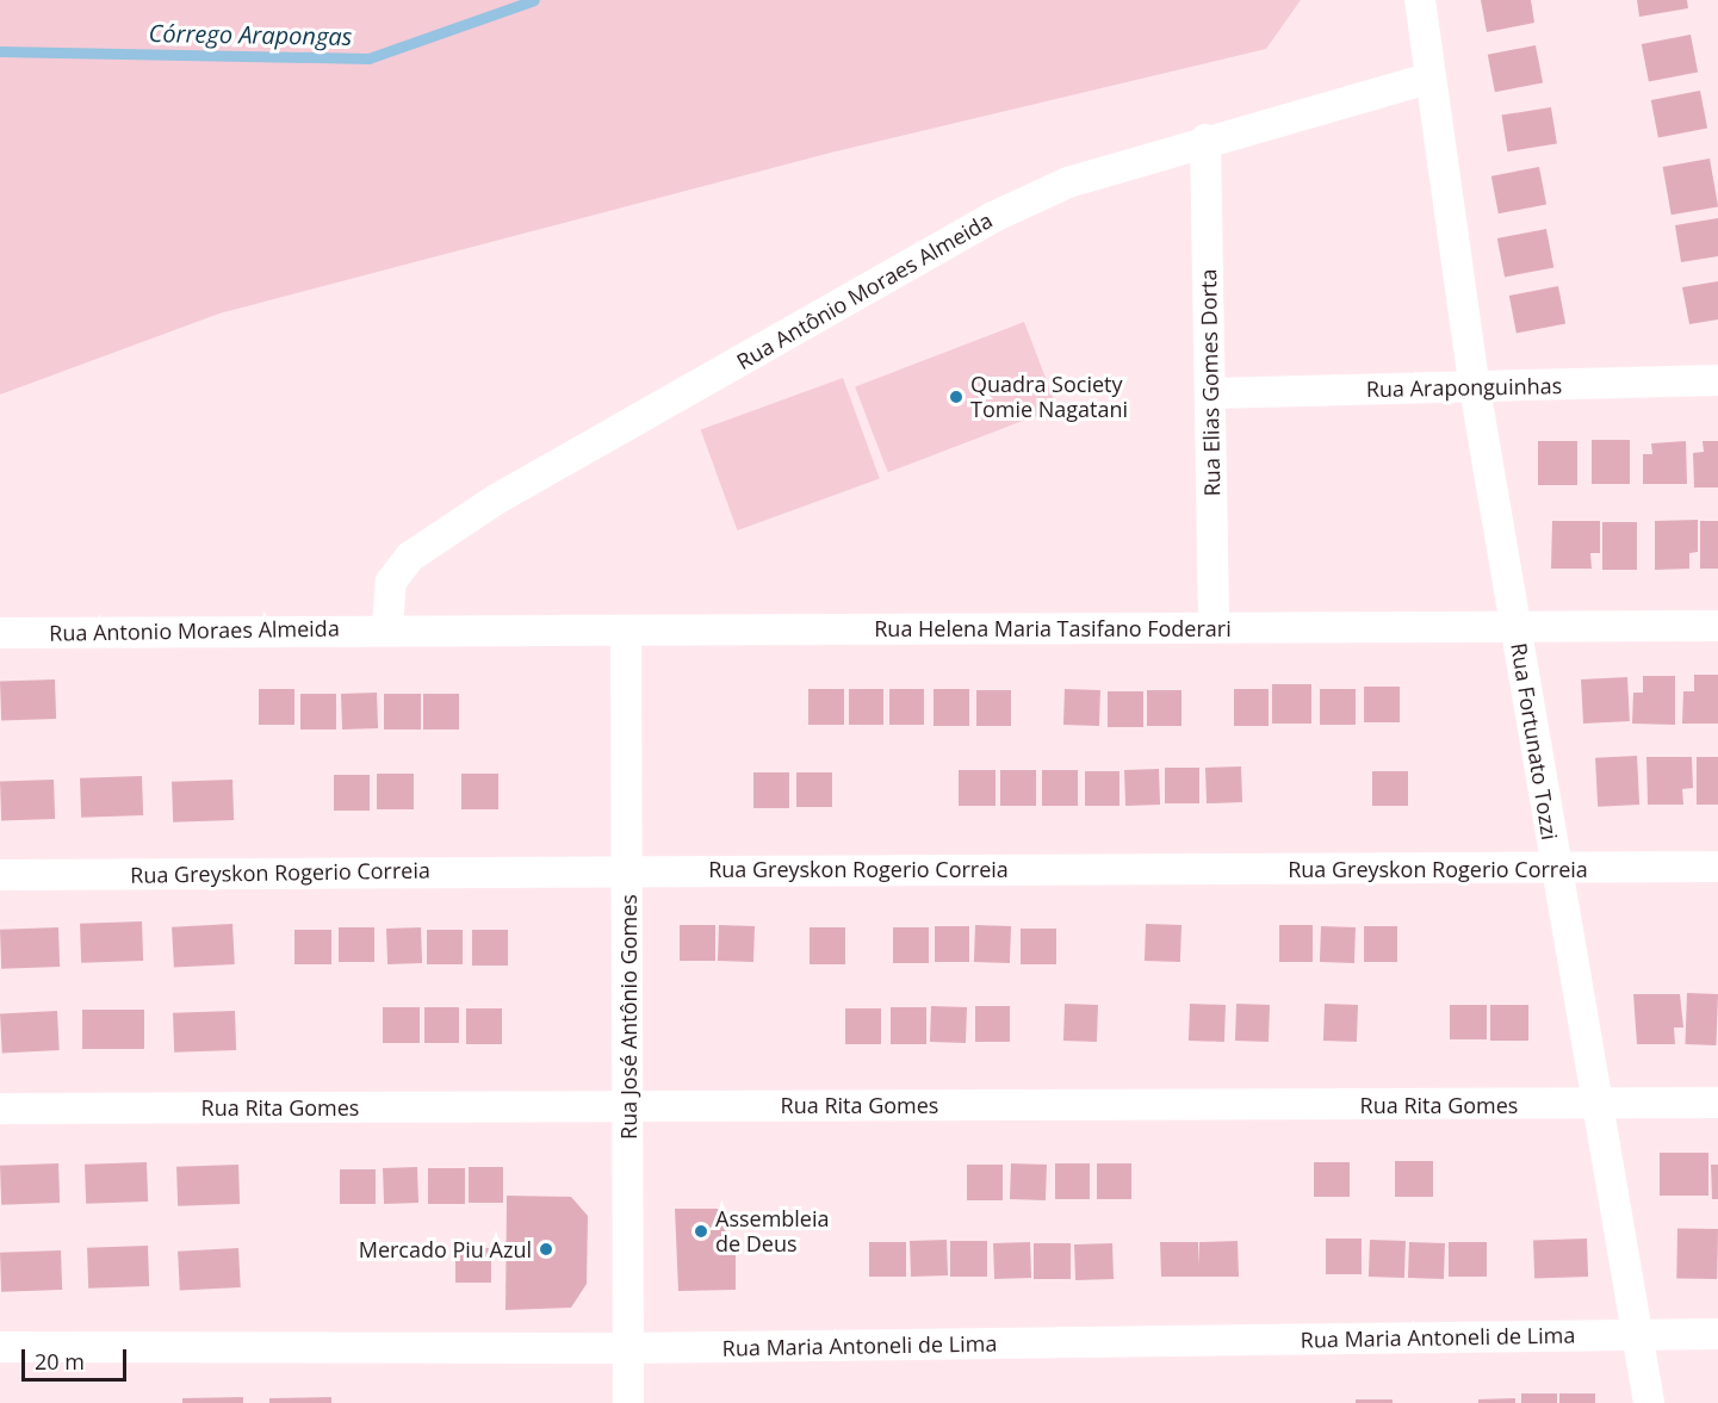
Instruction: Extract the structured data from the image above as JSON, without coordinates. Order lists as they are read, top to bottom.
{
  "streets": {
    "street": [
      "Rua Antônio Moraes Almeida",
      "Rua Elias Gomes Dorta",
      "Rua Araponguinhas",
      "Rua Helena Maria Tasifano Foderari",
      "Rua Antonio Moraes Almeida",
      "Rua Fortunato Tozzi",
      "Rua Greyskon Rogerio Correia",
      "Rua José Antônio Gomes",
      "Rua Rita Gomes",
      "Rua Maria Antoneli de Lima"
    ]
  },
  "crossings": [
    ["Rua Antônio Moraes Almeida", "Rua Elias Gomes Dorta"],
    ["Rua Antônio Moraes Almeida", "Rua Helena Maria Tasifano Foderari"],
    ["Rua Antônio Moraes Almeida", "Rua Antonio Moraes Almeida"],
    ["Rua Antônio Moraes Almeida", "Rua Fortunato Tozzi"],
    ["Rua Elias Gomes Dorta", "Rua Araponguinhas"],
    ["Rua Elias Gomes Dorta", "Rua Helena Maria Tasifano Foderari"],
    ["Rua Araponguinhas", "Rua Fortunato Tozzi"],
    ["Rua Helena Maria Tasifano Foderari", "Rua Antonio Moraes Almeida"],
    ["Rua Helena Maria Tasifano Foderari", "Rua Fortunato Tozzi"],
    ["Rua Helena Maria Tasifano Foderari", "Rua José Antônio Gomes"],
    ["Rua Fortunato Tozzi", "Rua Greyskon Rogerio Correia"],
    ["Rua Fortunato Tozzi", "Rua Rita Gomes"],
    ["Rua Fortunato Tozzi", "Rua Maria Antoneli de Lima"],
    ["Rua Greyskon Rogerio Correia", "Rua José Antônio Gomes"],
    ["Rua José Antônio Gomes", "Rua Rita Gomes"],
    ["Rua José Antônio Gomes", "Rua Maria Antoneli de Lima"]
  ],
  "water": ["Córrego Arapongas"],
  "places": ["Quadra Society Tomie Nagatani", "Assembleia de Deus", "Mercado Piu Azul"],
  "scale_bar": "20 m"
}
